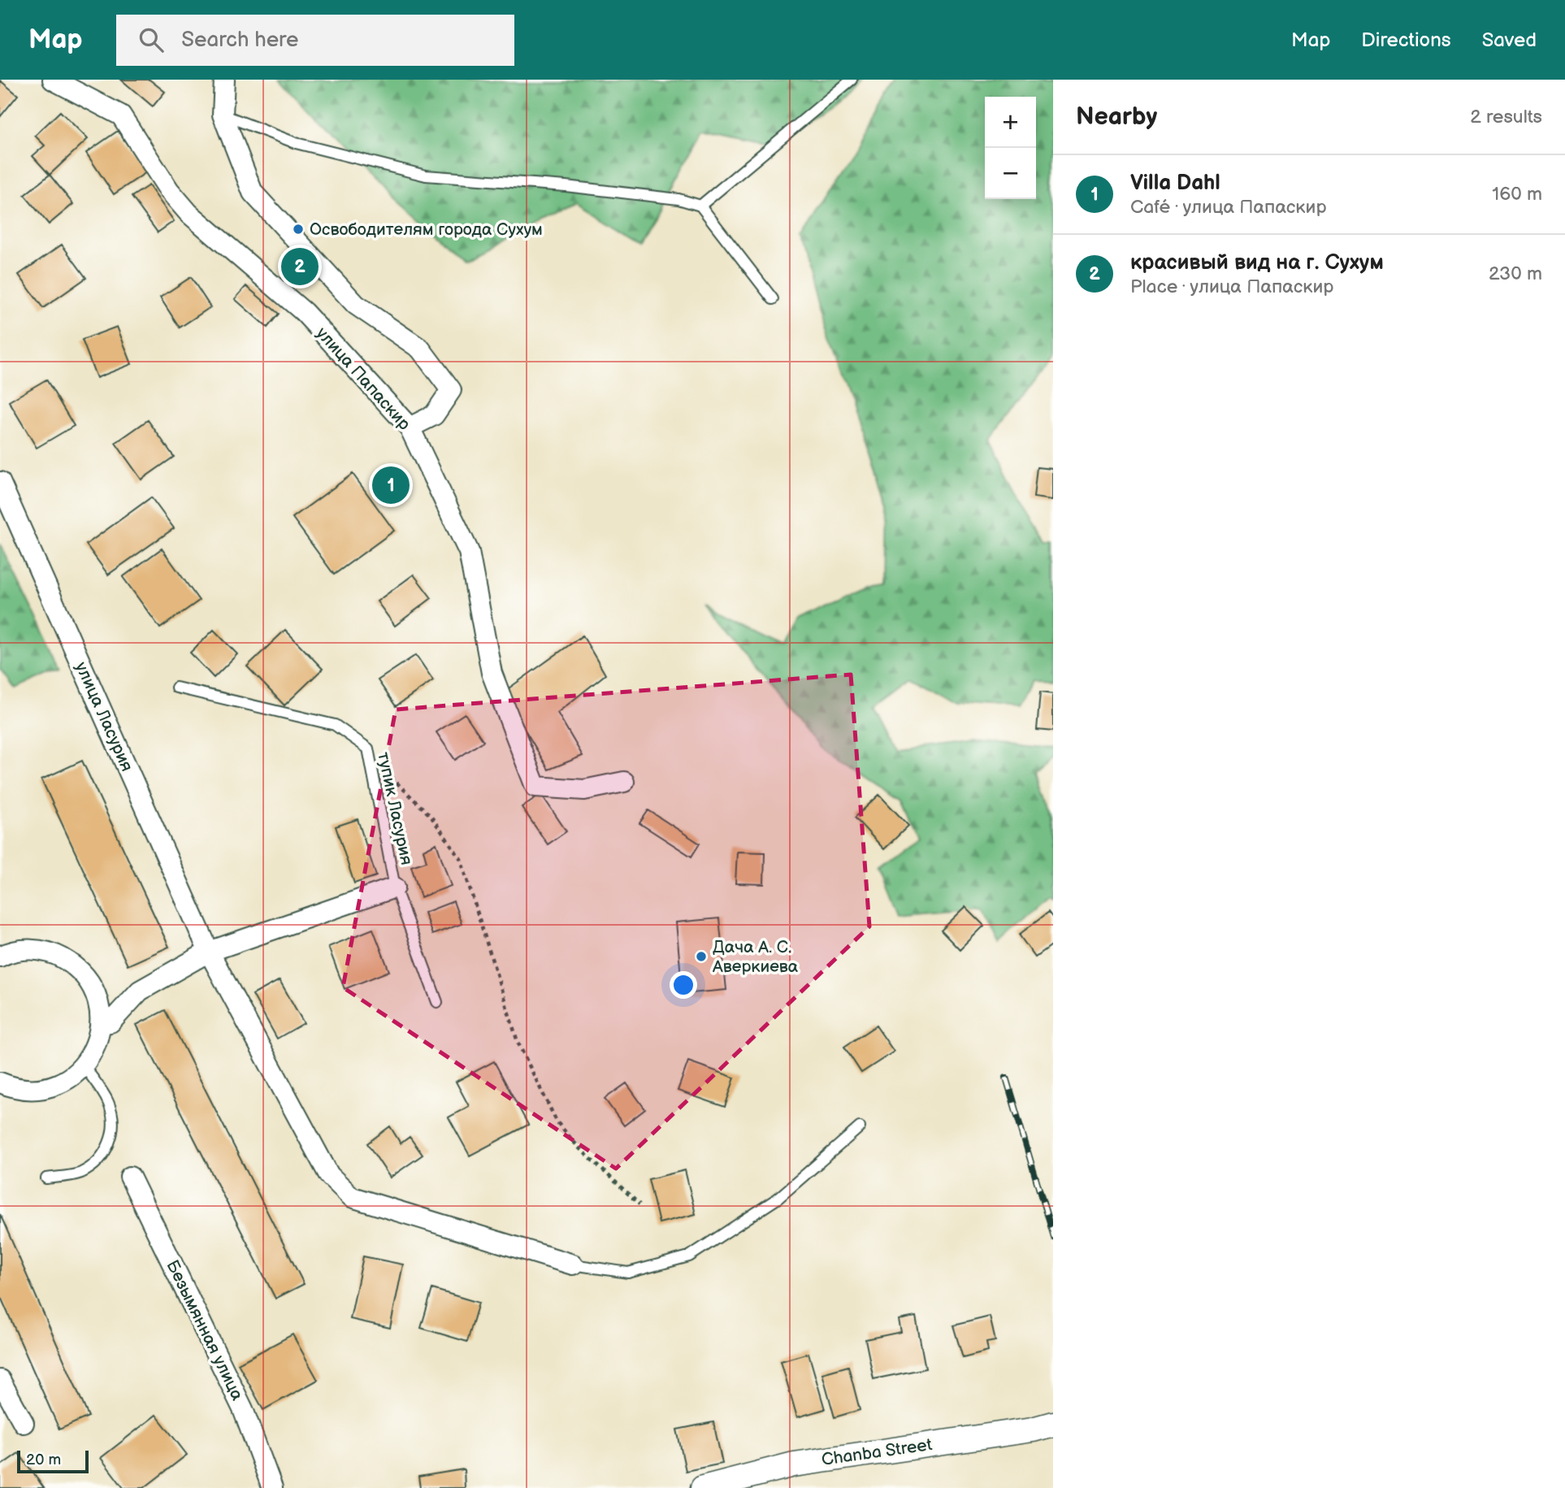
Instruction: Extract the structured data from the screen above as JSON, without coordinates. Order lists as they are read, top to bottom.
{
  "streets": {
    "street": [
      "улица Папаскир",
      "улица Ласурия",
      "Безымянная улица",
      "Chanba Street"
    ],
    "lane": ["тупик Ласурия"]
  },
  "places": ["Освободителям города Сухум", "Дача А. С. Аверкиева"],
  "scale_bar": "20 m",
  "page": {
    "header": "Map",
    "search": "Search here",
    "nav": ["Map", "Directions", "Saved"],
    "heading": ["Nearby", "2 results"],
    "map_buttons": ["+", "−"],
    "list": [
      {
        "mark": "1",
        "name": "Villa Dahl",
        "note": "Café · улица Папаскир",
        "value": "160 m"
      },
      {
        "mark": "2",
        "name": "красивый вид на г. Сухум",
        "note": "Place · улица Папаскир",
        "value": "230 m"
      }
    ],
    "pins": ["2", "1"],
    "scale": "20 m"
  }
}
